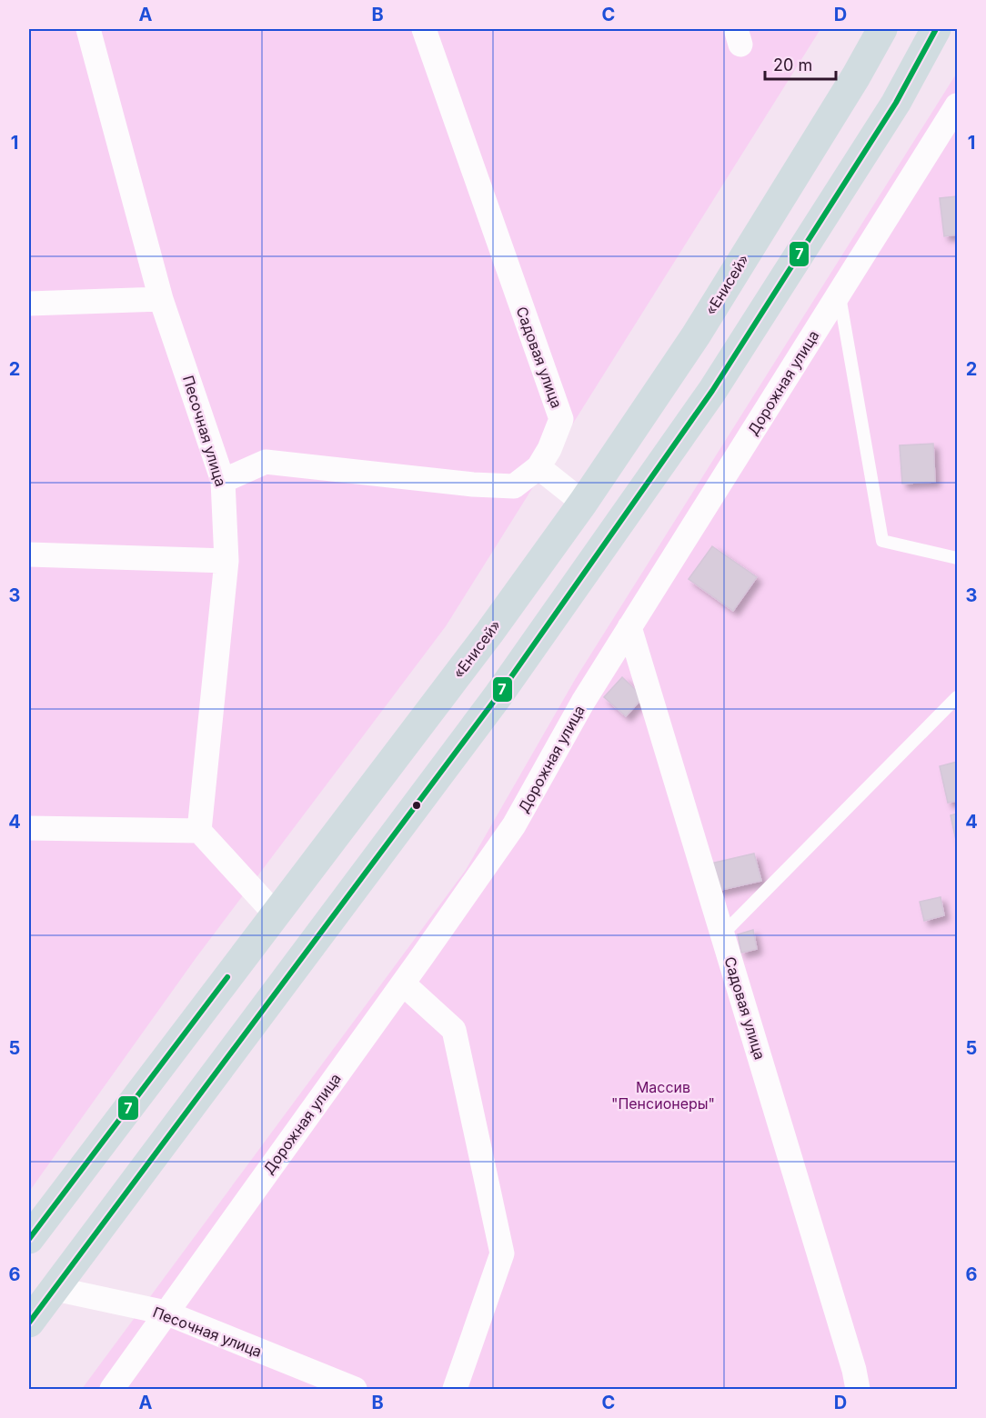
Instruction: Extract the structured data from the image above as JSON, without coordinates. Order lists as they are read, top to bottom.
{
  "streets": {
    "highway": ["«Енисей»"],
    "street": ["Садовая улица", "Дорожная улица", "Песочная улица"]
  },
  "crossings": [
    ["Садовая улица", "Дорожная улица"],
    ["Садовая улица", "Песочная улица"],
    ["Дорожная улица", "Песочная улица"]
  ],
  "parks": ["Массив \"Пенсионеры\""],
  "lines": ["transit line 7"],
  "scale_bar": "20 m",
  "grid": {
    "columns": [
      "A",
      "B",
      "C",
      "D"
    ],
    "rows": [
      "1",
      "2",
      "3",
      "4",
      "5",
      "6"
    ]
  }
}
